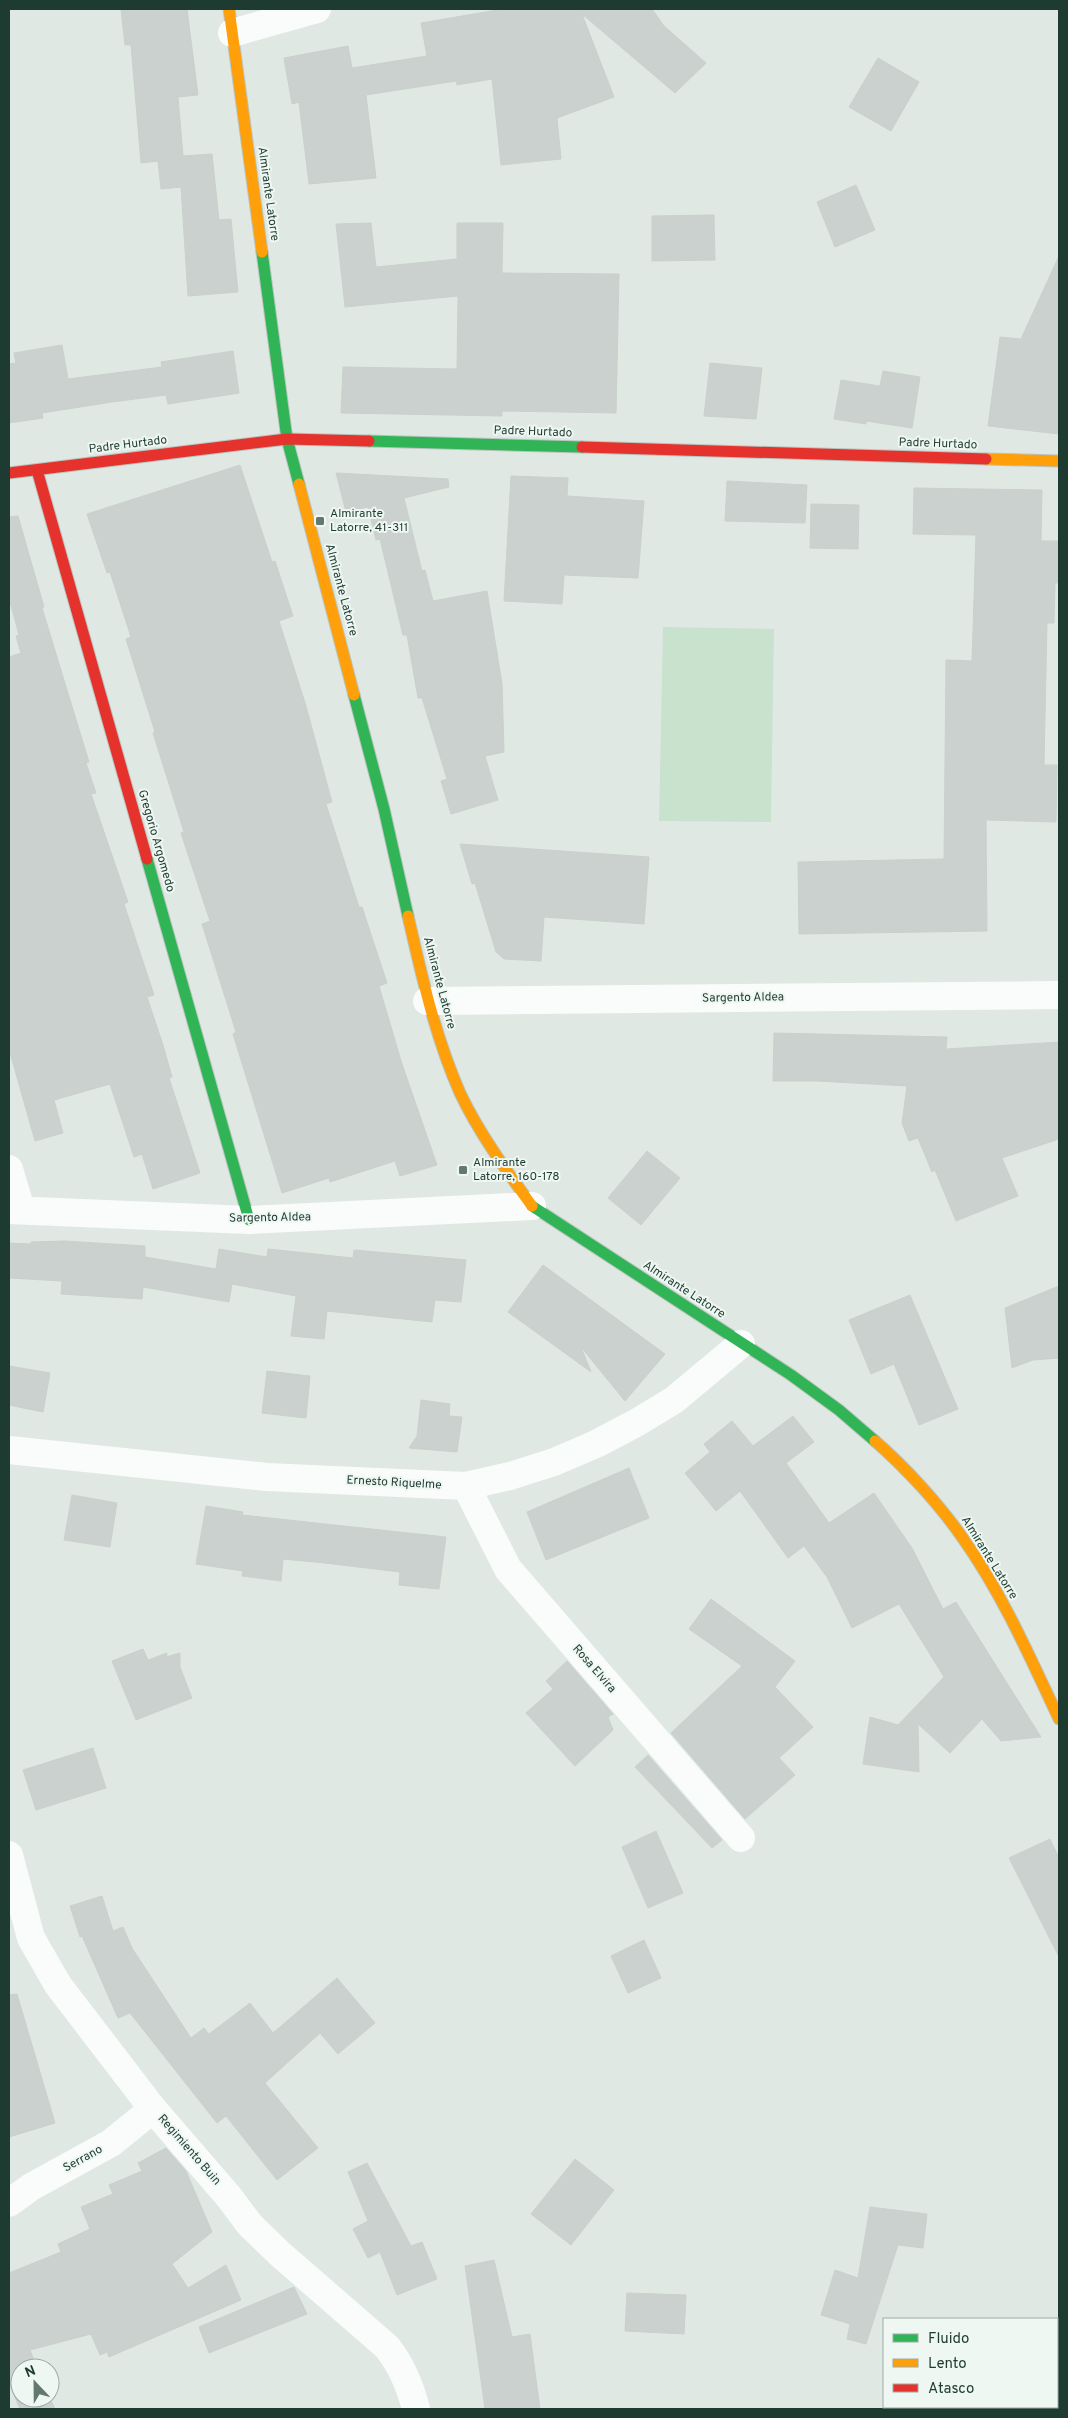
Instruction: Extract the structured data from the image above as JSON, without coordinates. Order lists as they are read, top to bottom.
{
  "streets": {
    "main road": ["Almirante Latorre", "Padre Hurtado", "Gregorio Argomedo"],
    "street": [
      "Sargento Aldea",
      "Ernesto Riquelme",
      "Rosa Elvira",
      "Regimiento Buin",
      "Serrano"
    ]
  },
  "crossings": [
    ["Almirante Latorre", "Padre Hurtado"],
    ["Almirante Latorre", "Sargento Aldea"],
    ["Almirante Latorre", "Ernesto Riquelme"],
    ["Padre Hurtado", "Gregorio Argomedo"],
    ["Gregorio Argomedo", "Sargento Aldea"],
    ["Ernesto Riquelme", "Rosa Elvira"],
    ["Regimiento Buin", "Serrano"]
  ],
  "places": {
    "transit": ["Almirante Latorre, 41-311", "Almirante Latorre, 160-178"]
  },
  "legend": ["Fluido", "Lento", "Atasco"],
  "north": "top"
}
